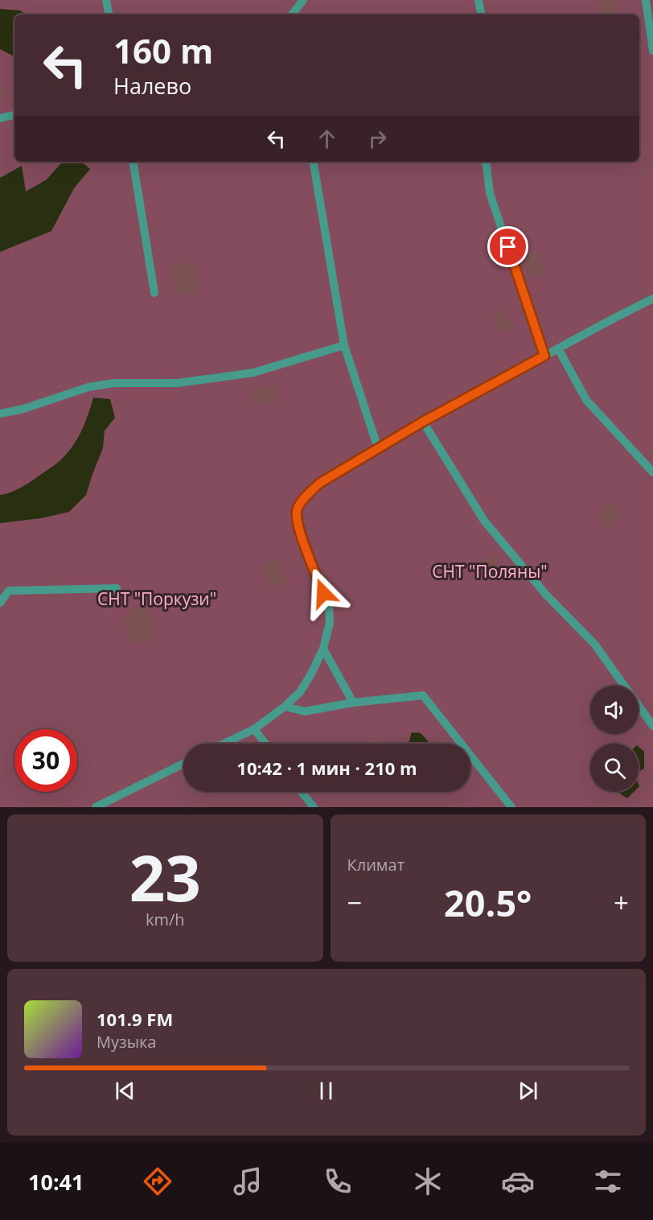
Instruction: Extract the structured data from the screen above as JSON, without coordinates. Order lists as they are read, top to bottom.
{
  "parks": ["СНТ \"Поляны\"", "СНТ \"Поркузи\""],
  "page": {
    "turn": ["160 m", "Налево"],
    "limit": "30",
    "trip": "10:42 · 1 мин · 210 m",
    "tile": [
      ["23", "km/h"],
      "Климат"
    ],
    "heat": ["−", "20.5°", "+"],
    "song": ["101.9 FM", "Музыка"],
    "tabs": "10:41"
  }
}
